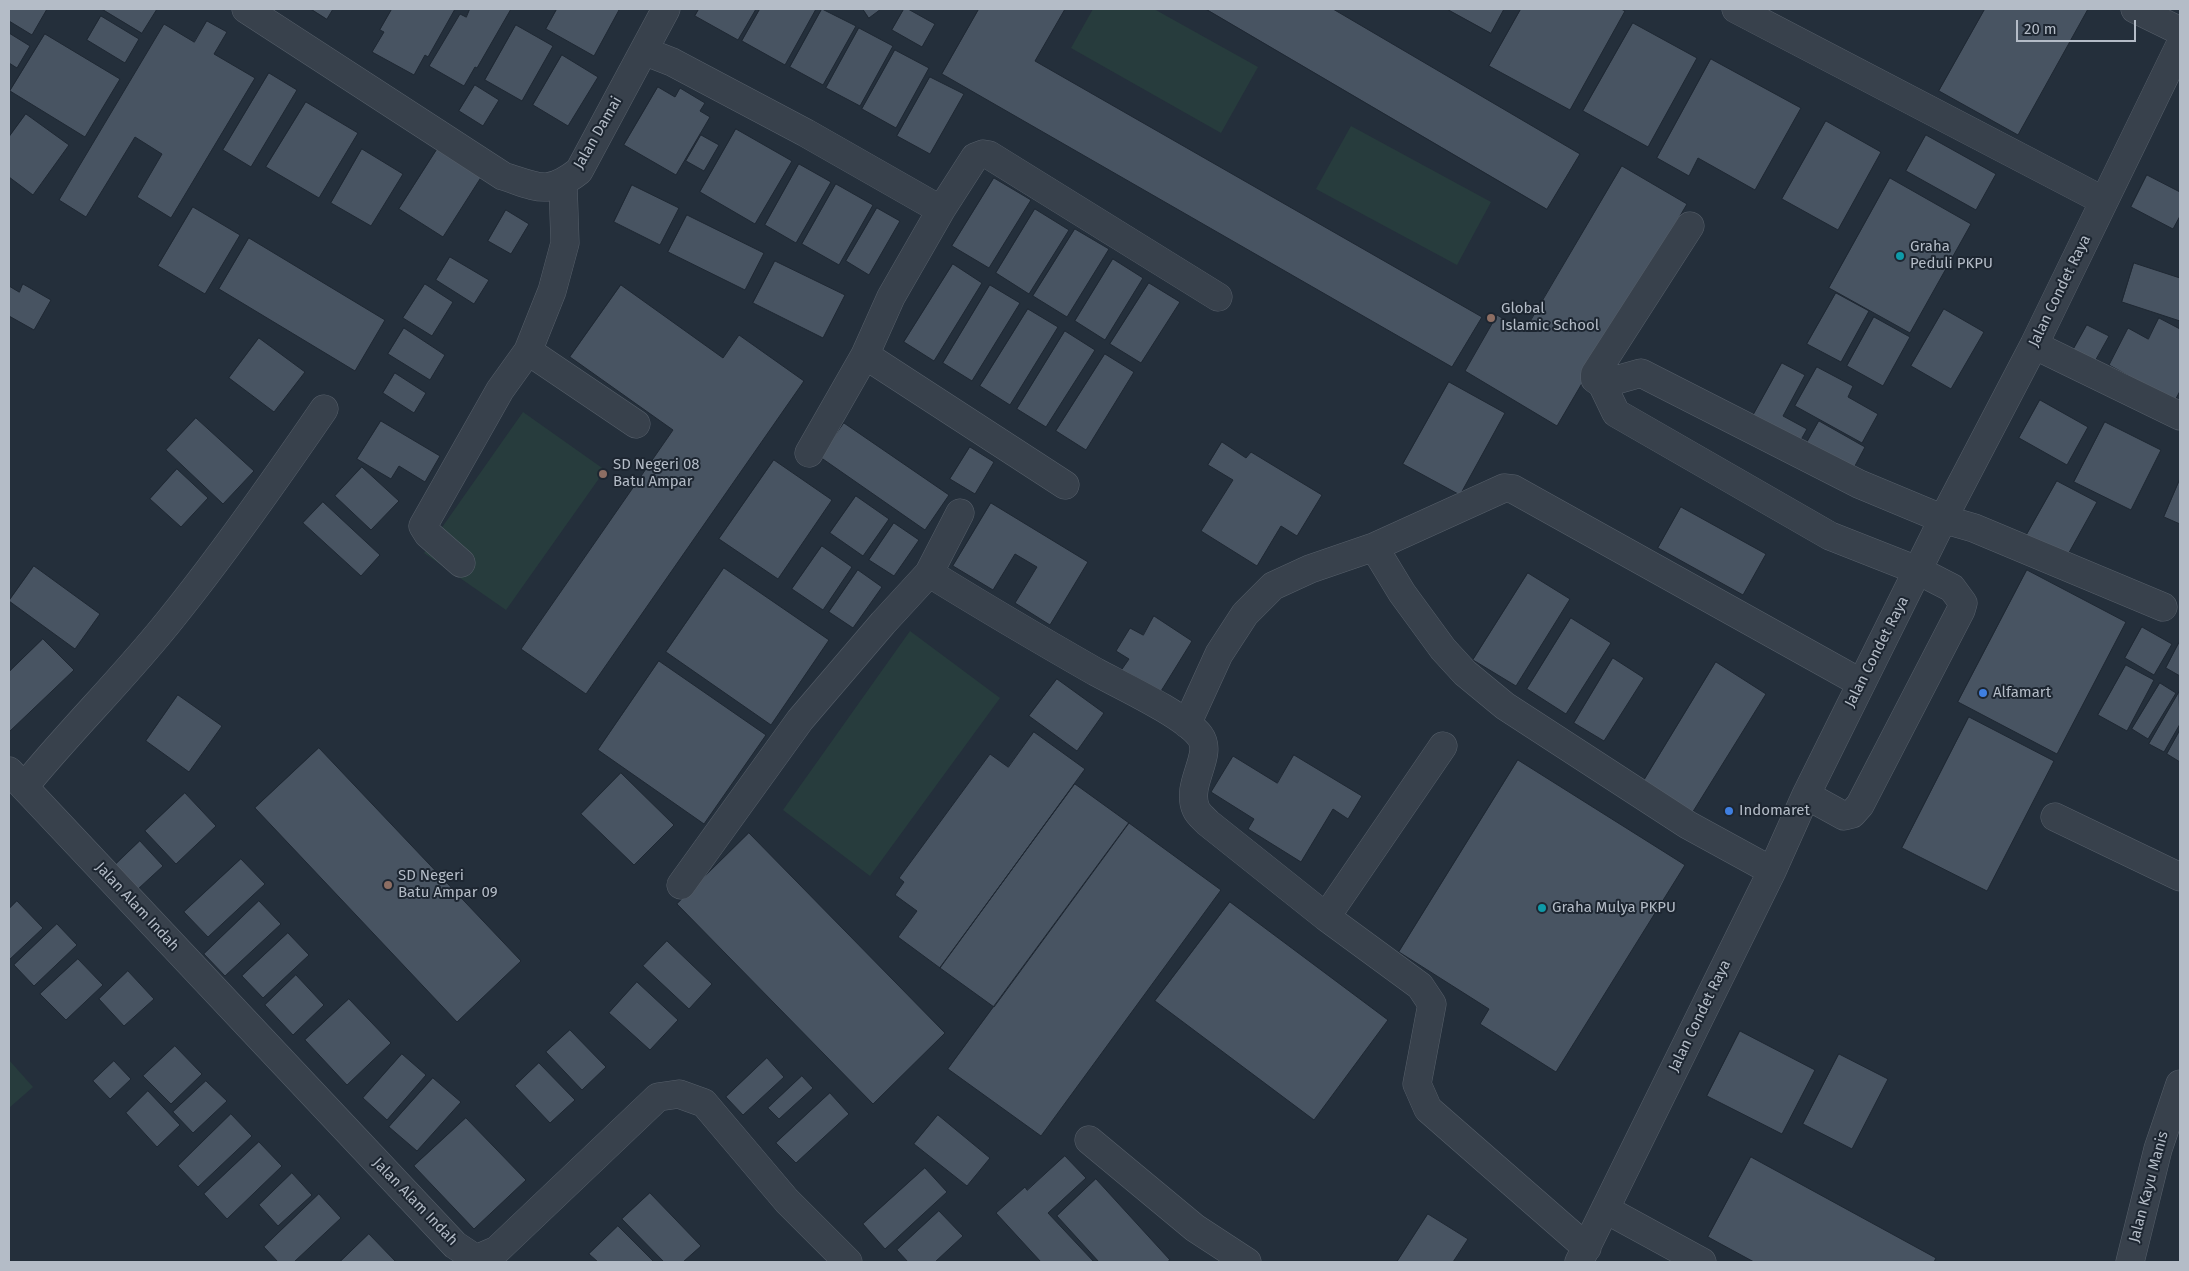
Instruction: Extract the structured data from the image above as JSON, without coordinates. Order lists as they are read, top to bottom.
{
  "streets": {
    "street": [
      "Jalan Damai",
      "Jalan Condet Raya",
      "Jalan Alam Indah",
      "Jalan Kayu Manis"
    ]
  },
  "places": [
    "Graha Peduli PKPU",
    "Global Islamic School",
    "SD Negeri 08 Batu Ampar",
    "Alfamart",
    "Indomaret",
    "SD Negeri Batu Ampar 09",
    "Graha Mulya PKPU"
  ],
  "scale_bar": "20 m"
}
